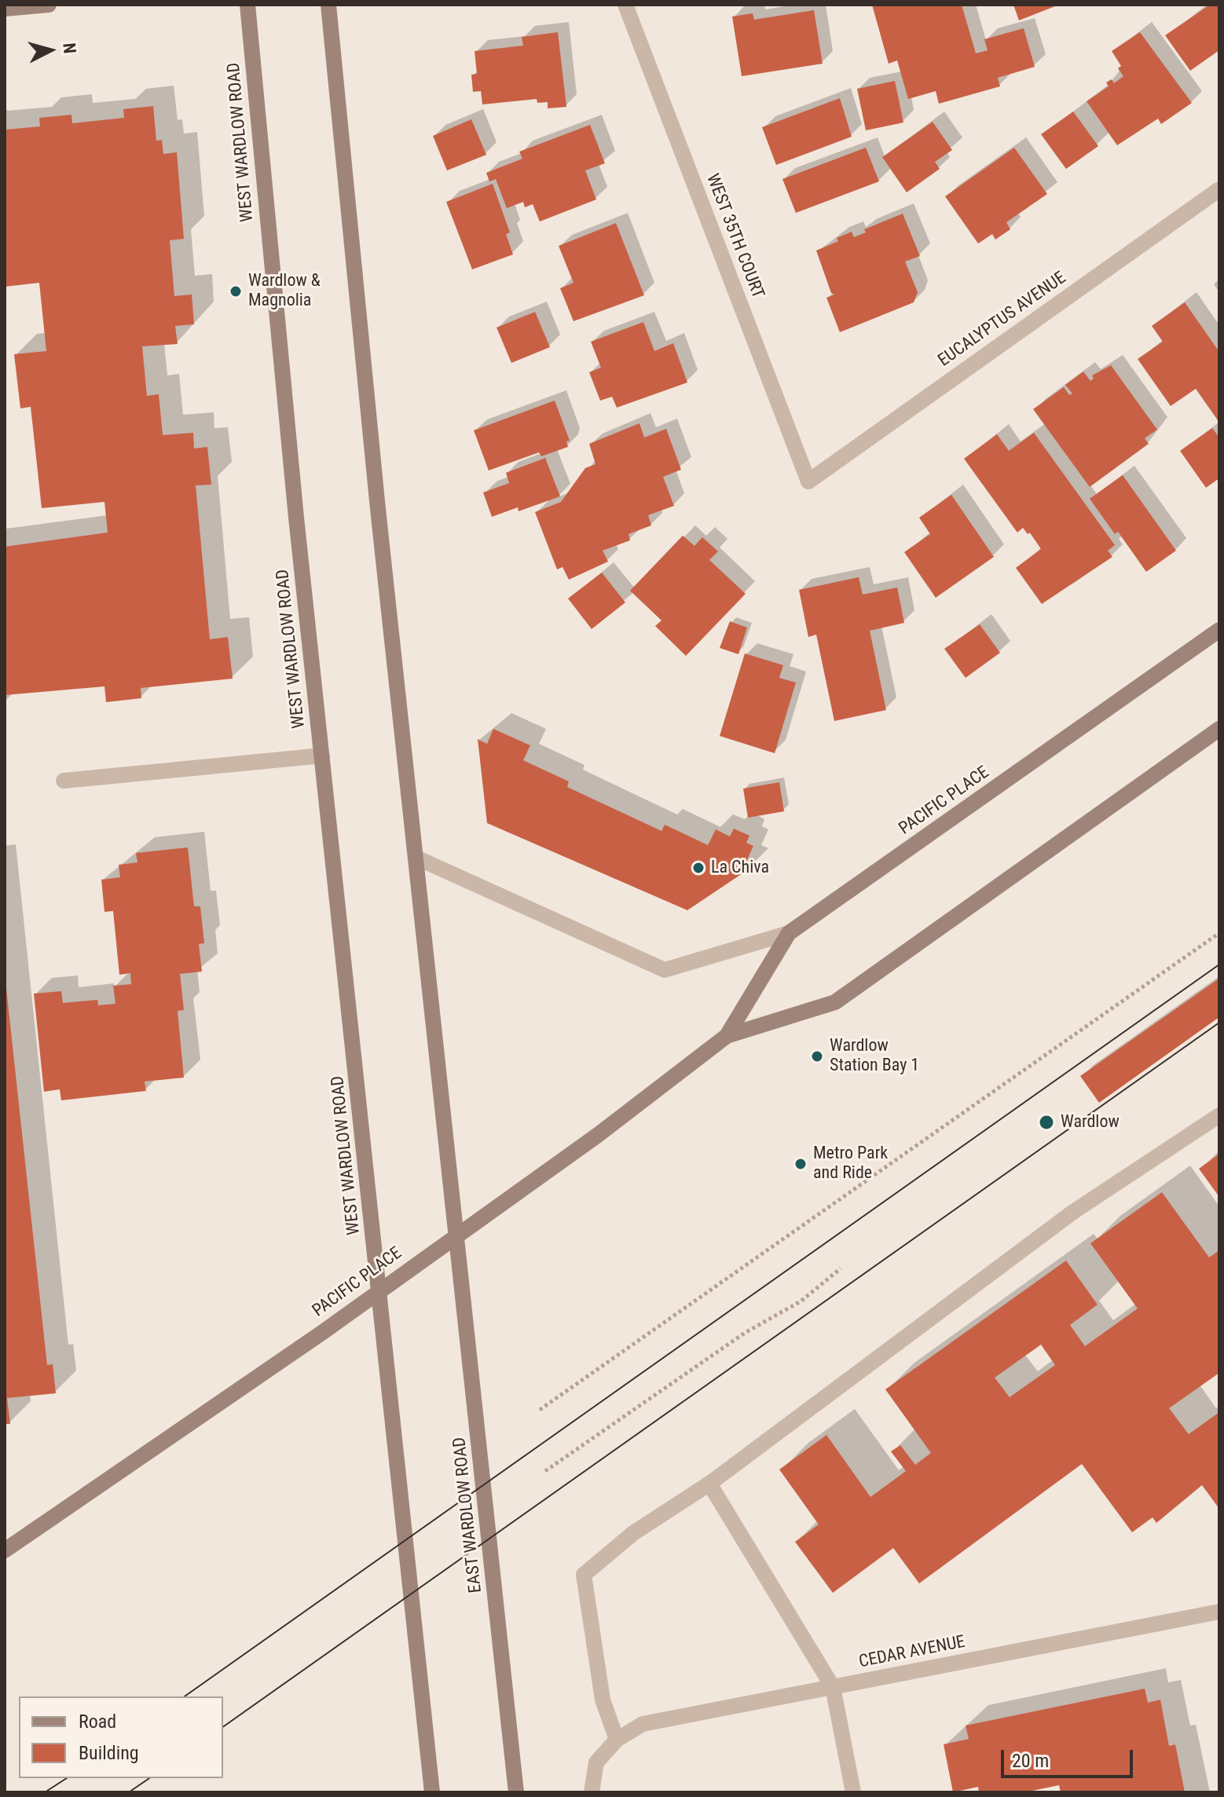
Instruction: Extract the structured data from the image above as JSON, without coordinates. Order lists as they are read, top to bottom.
{
  "streets": {
    "main road": ["WEST WARDLOW ROAD", "PACIFIC PLACE", "EAST WARDLOW ROAD"],
    "street": ["WEST 35TH COURT", "EUCALYPTUS AVENUE", "CEDAR AVENUE"]
  },
  "crossings": [
    ["WEST WARDLOW ROAD", "PACIFIC PLACE"],
    ["WEST 35TH COURT", "EUCALYPTUS AVENUE"],
    ["PACIFIC PLACE", "EAST WARDLOW ROAD"]
  ],
  "places": [
    "Wardlow & Magnolia",
    "La Chiva",
    "Wardlow Station Bay 1",
    "Wardlow",
    "Metro Park and Ride"
  ],
  "legend": ["Road", "Building"],
  "scale_bar": "20 m",
  "north": "right"
}
